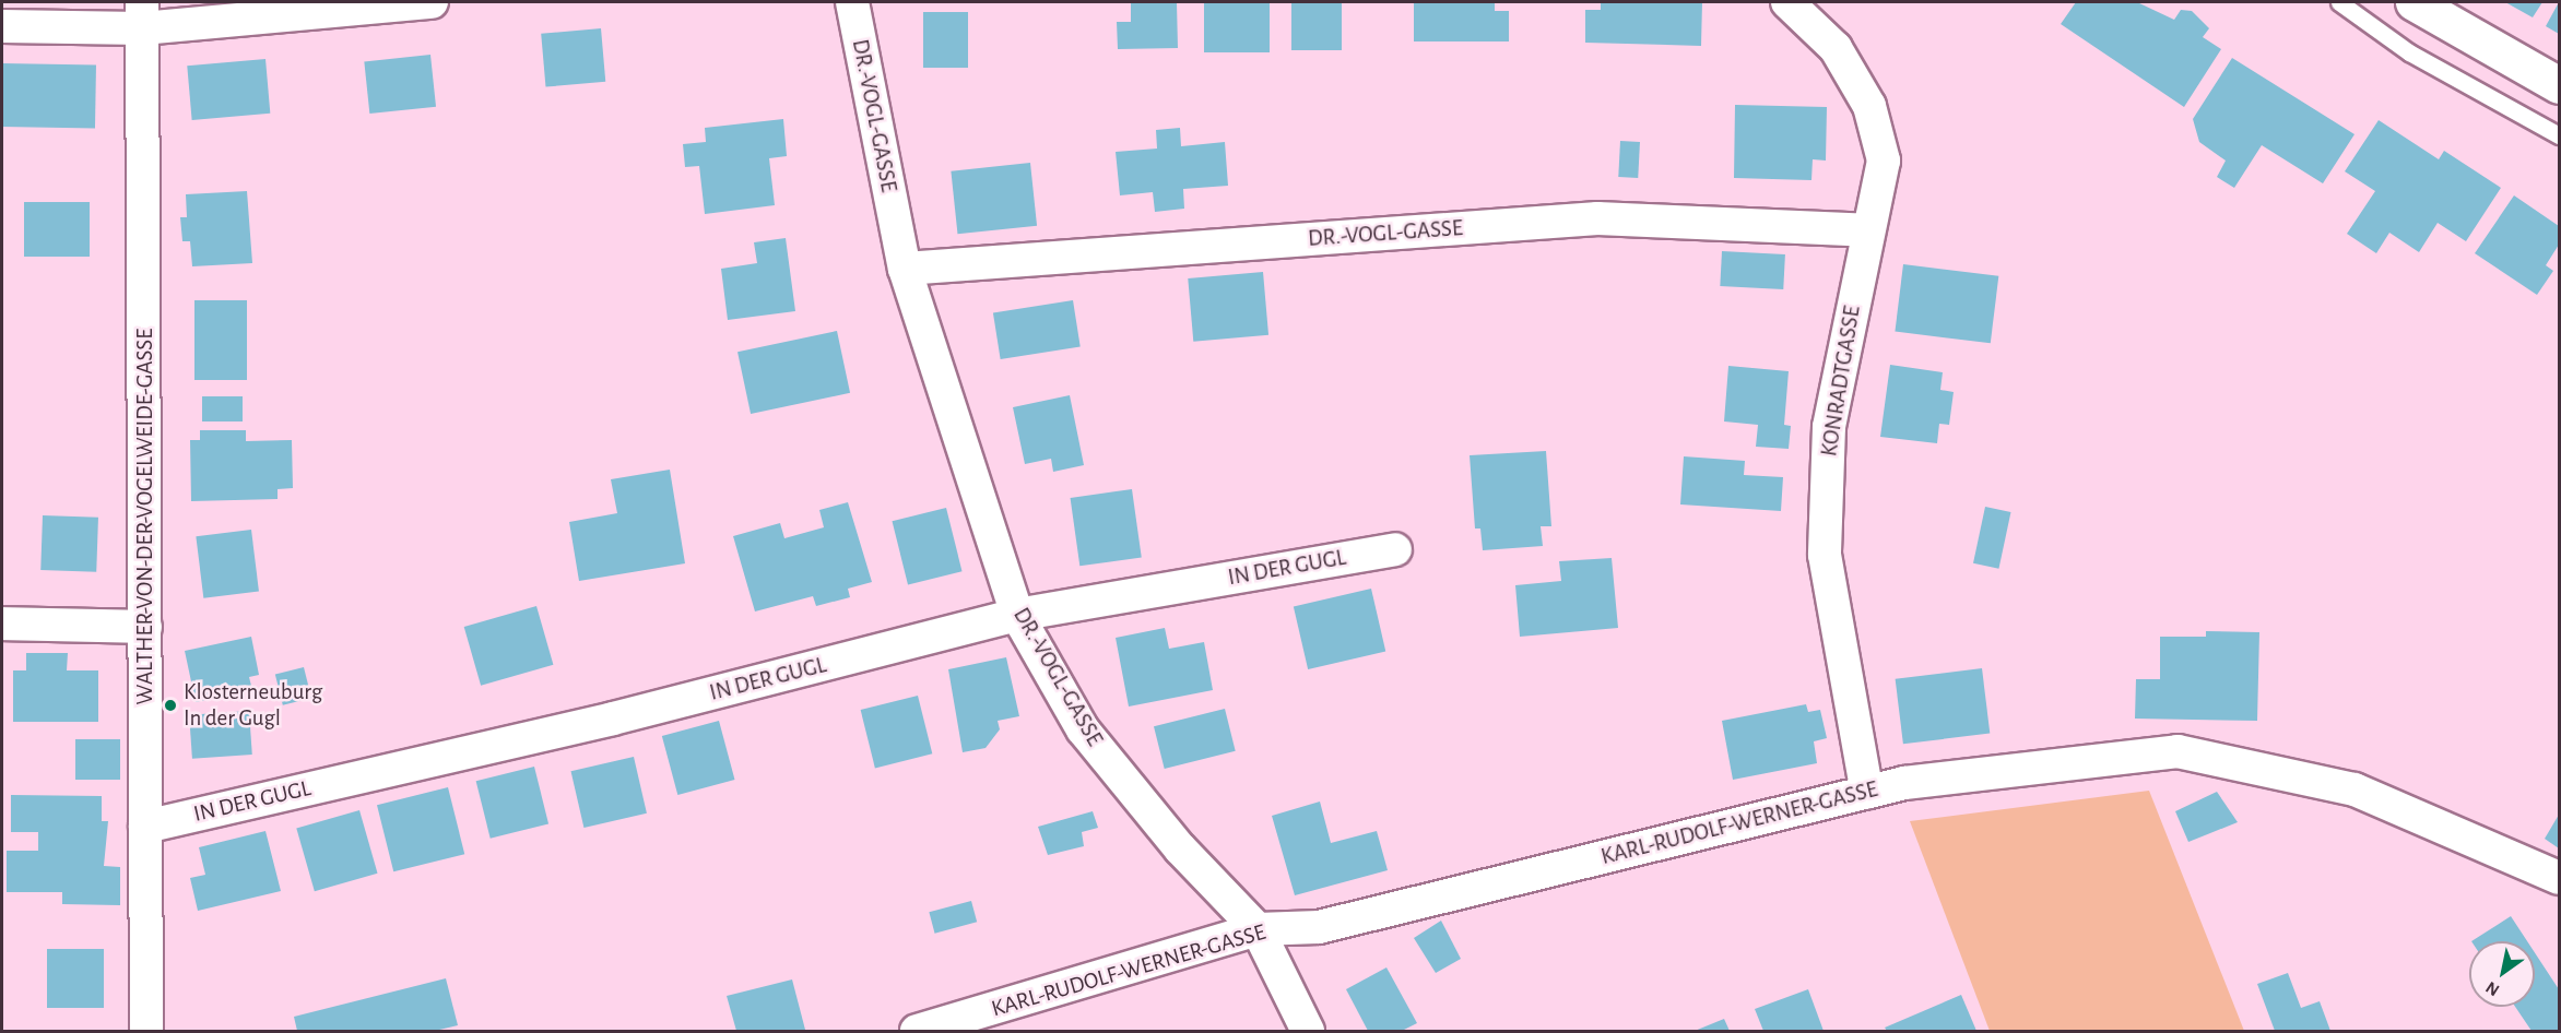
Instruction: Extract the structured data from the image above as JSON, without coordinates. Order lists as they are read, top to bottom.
{
  "streets": {
    "street": [
      "DR.-VOGL-GASSE",
      "KONRADTGASSE",
      "WALTHER-VON-DER-VOGELWEIDE-GASSE",
      "IN DER GUGL",
      "KARL-RUDOLF-WERNER-GASSE"
    ]
  },
  "crossings": [
    ["DR.-VOGL-GASSE", "KONRADTGASSE"],
    ["DR.-VOGL-GASSE", "IN DER GUGL"],
    ["DR.-VOGL-GASSE", "KARL-RUDOLF-WERNER-GASSE"],
    ["KONRADTGASSE", "KARL-RUDOLF-WERNER-GASSE"],
    ["WALTHER-VON-DER-VOGELWEIDE-GASSE", "IN DER GUGL"]
  ],
  "places": ["Klosterneuburg In der Gugl"],
  "north": "bottom left"
}
